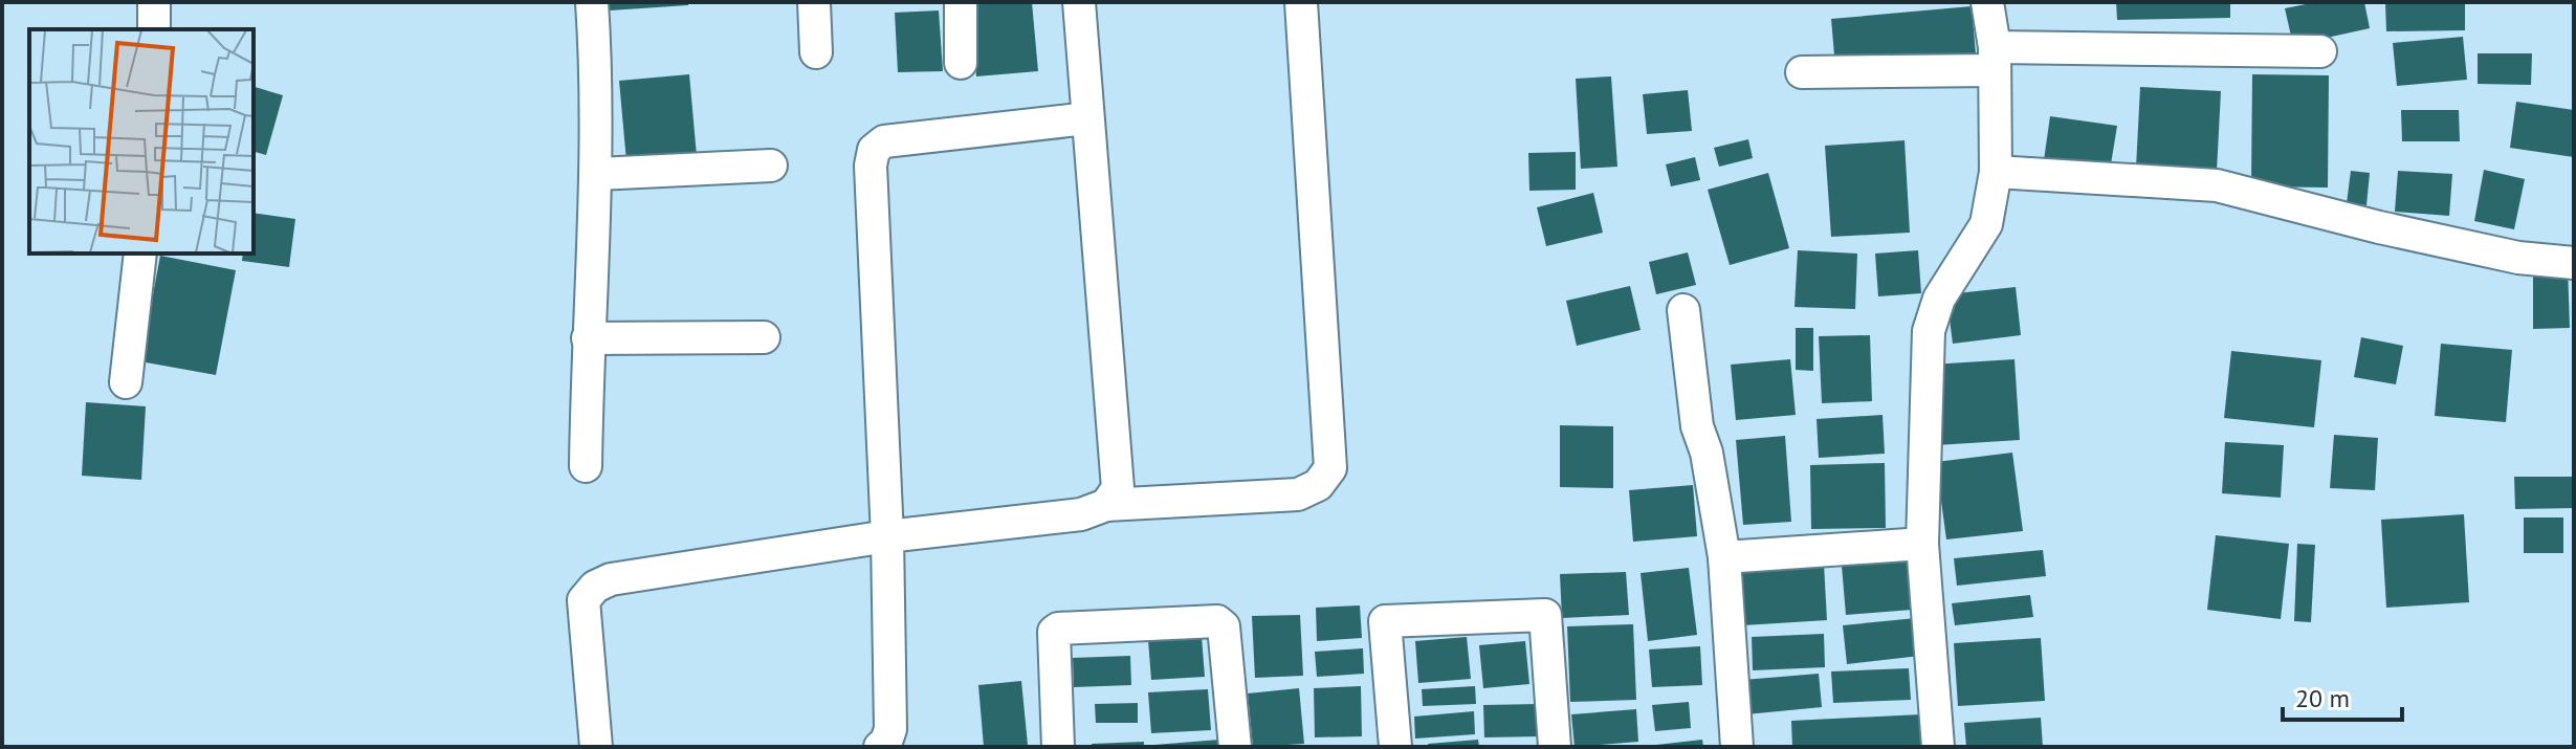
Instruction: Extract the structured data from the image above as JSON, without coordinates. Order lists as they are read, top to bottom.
{
  "scale_bar": "20 m"
}
